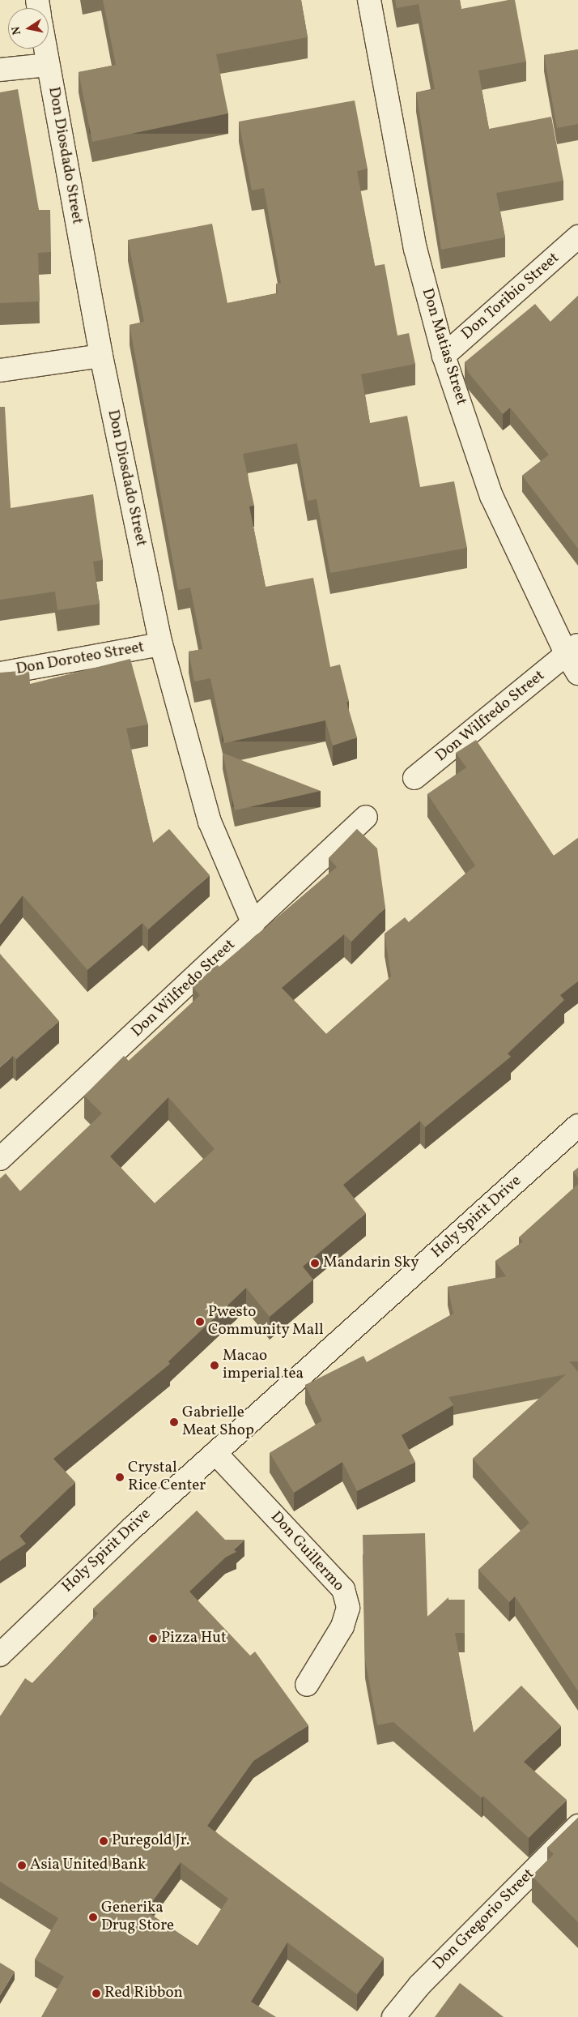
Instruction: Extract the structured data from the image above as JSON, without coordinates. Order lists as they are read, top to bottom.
{
  "streets": {
    "street": [
      "Don Diosdado Street",
      "Don Toribio Street",
      "Don Matias Street",
      "Don Doroteo Street",
      "Don Wilfredo Street",
      "Holy Spirit Drive",
      "Don Guillermo",
      "Don Gregorio Street"
    ]
  },
  "crossings": [
    ["Don Diosdado Street", "Don Doroteo Street"],
    ["Don Diosdado Street", "Don Wilfredo Street"],
    ["Don Toribio Street", "Don Matias Street"],
    ["Don Matias Street", "Don Wilfredo Street"],
    ["Holy Spirit Drive", "Don Guillermo"]
  ],
  "places": [
    "Mandarin Sky",
    "Pwesto Community Mall",
    "Macao imperial tea",
    "Gabrielle Meat Shop",
    "Crystal Rice Center",
    "Pizza Hut",
    "Puregold Jr.",
    "Asia United Bank",
    "Generika Drug Store",
    "Red Ribbon"
  ],
  "north": "left"
}
